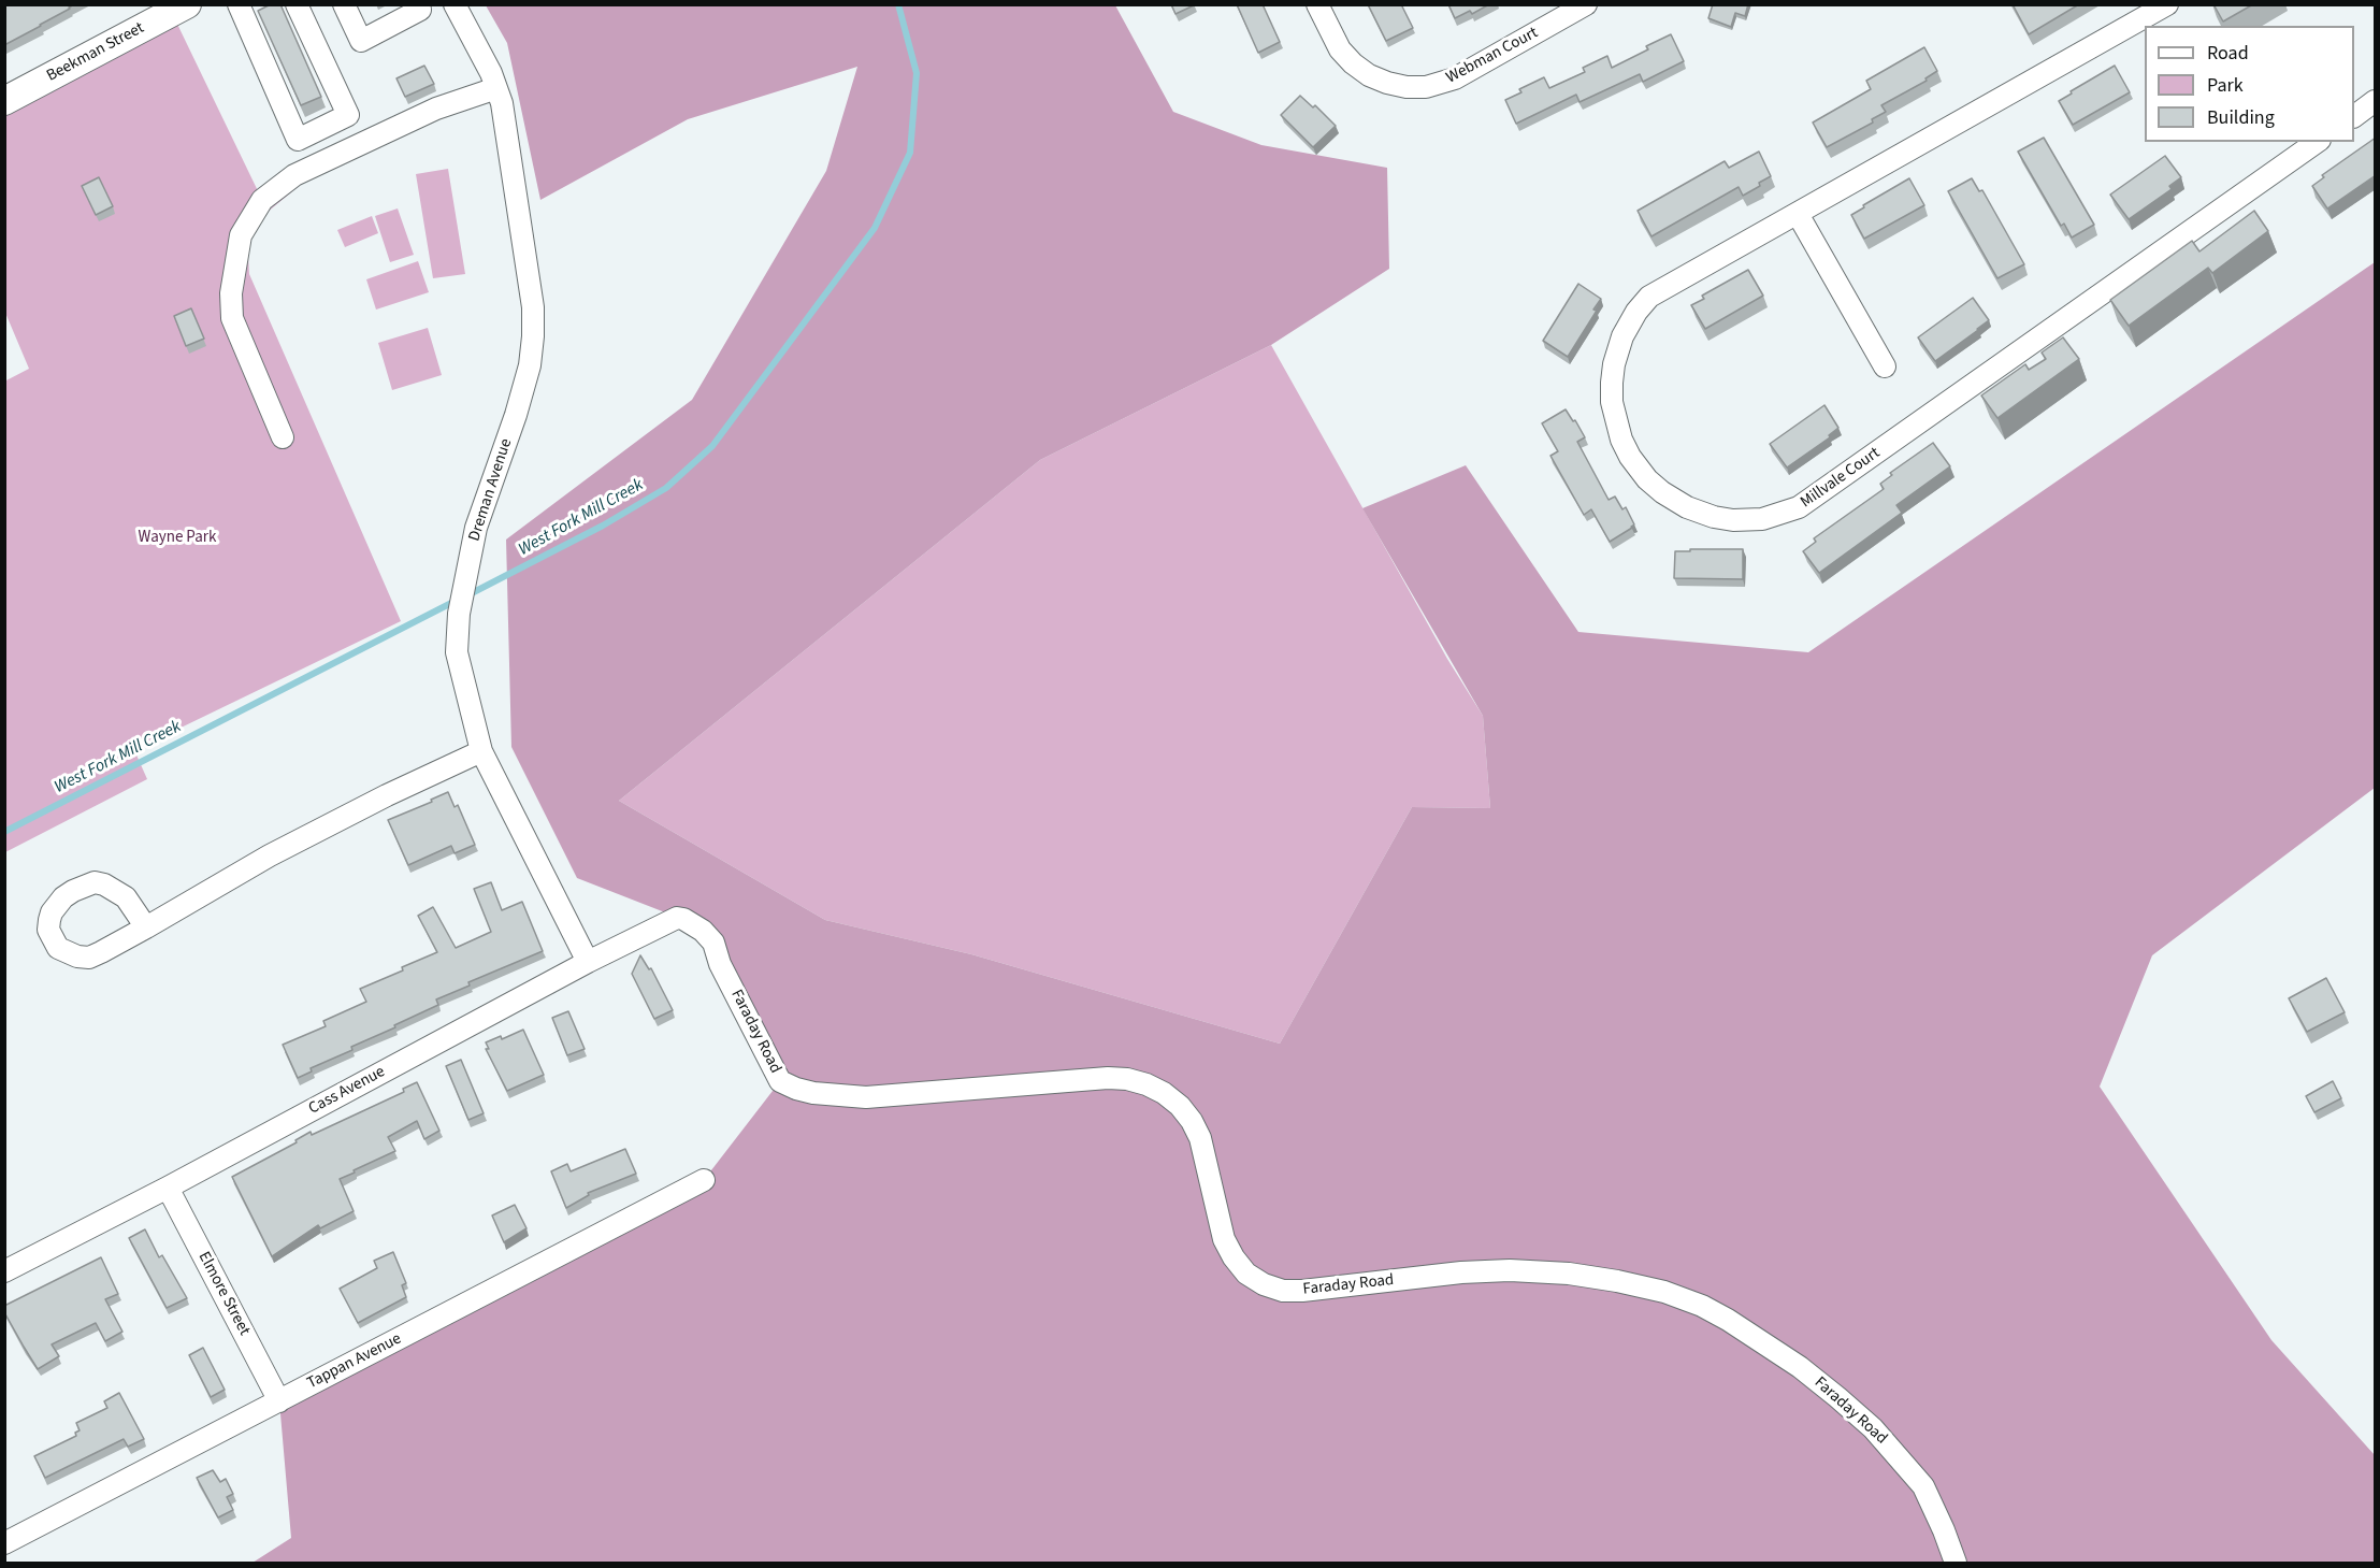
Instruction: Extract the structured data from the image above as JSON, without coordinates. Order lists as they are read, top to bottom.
{
  "streets": {
    "main road": ["Beekman Street"],
    "street": [
      "Webman Court",
      "Millvale Court",
      "Dreman Avenue",
      "Faraday Road",
      "Cass Avenue",
      "Elmore Street",
      "Tappan Avenue"
    ]
  },
  "crossings": [
    ["Dreman Avenue", "Cass Avenue"],
    ["Faraday Road", "Cass Avenue"],
    ["Cass Avenue", "Elmore Street"],
    ["Elmore Street", "Tappan Avenue"]
  ],
  "water": ["West Fork Mill Creek"],
  "parks": ["Wayne Park"],
  "legend": ["Road", "Park", "Building"]
}
